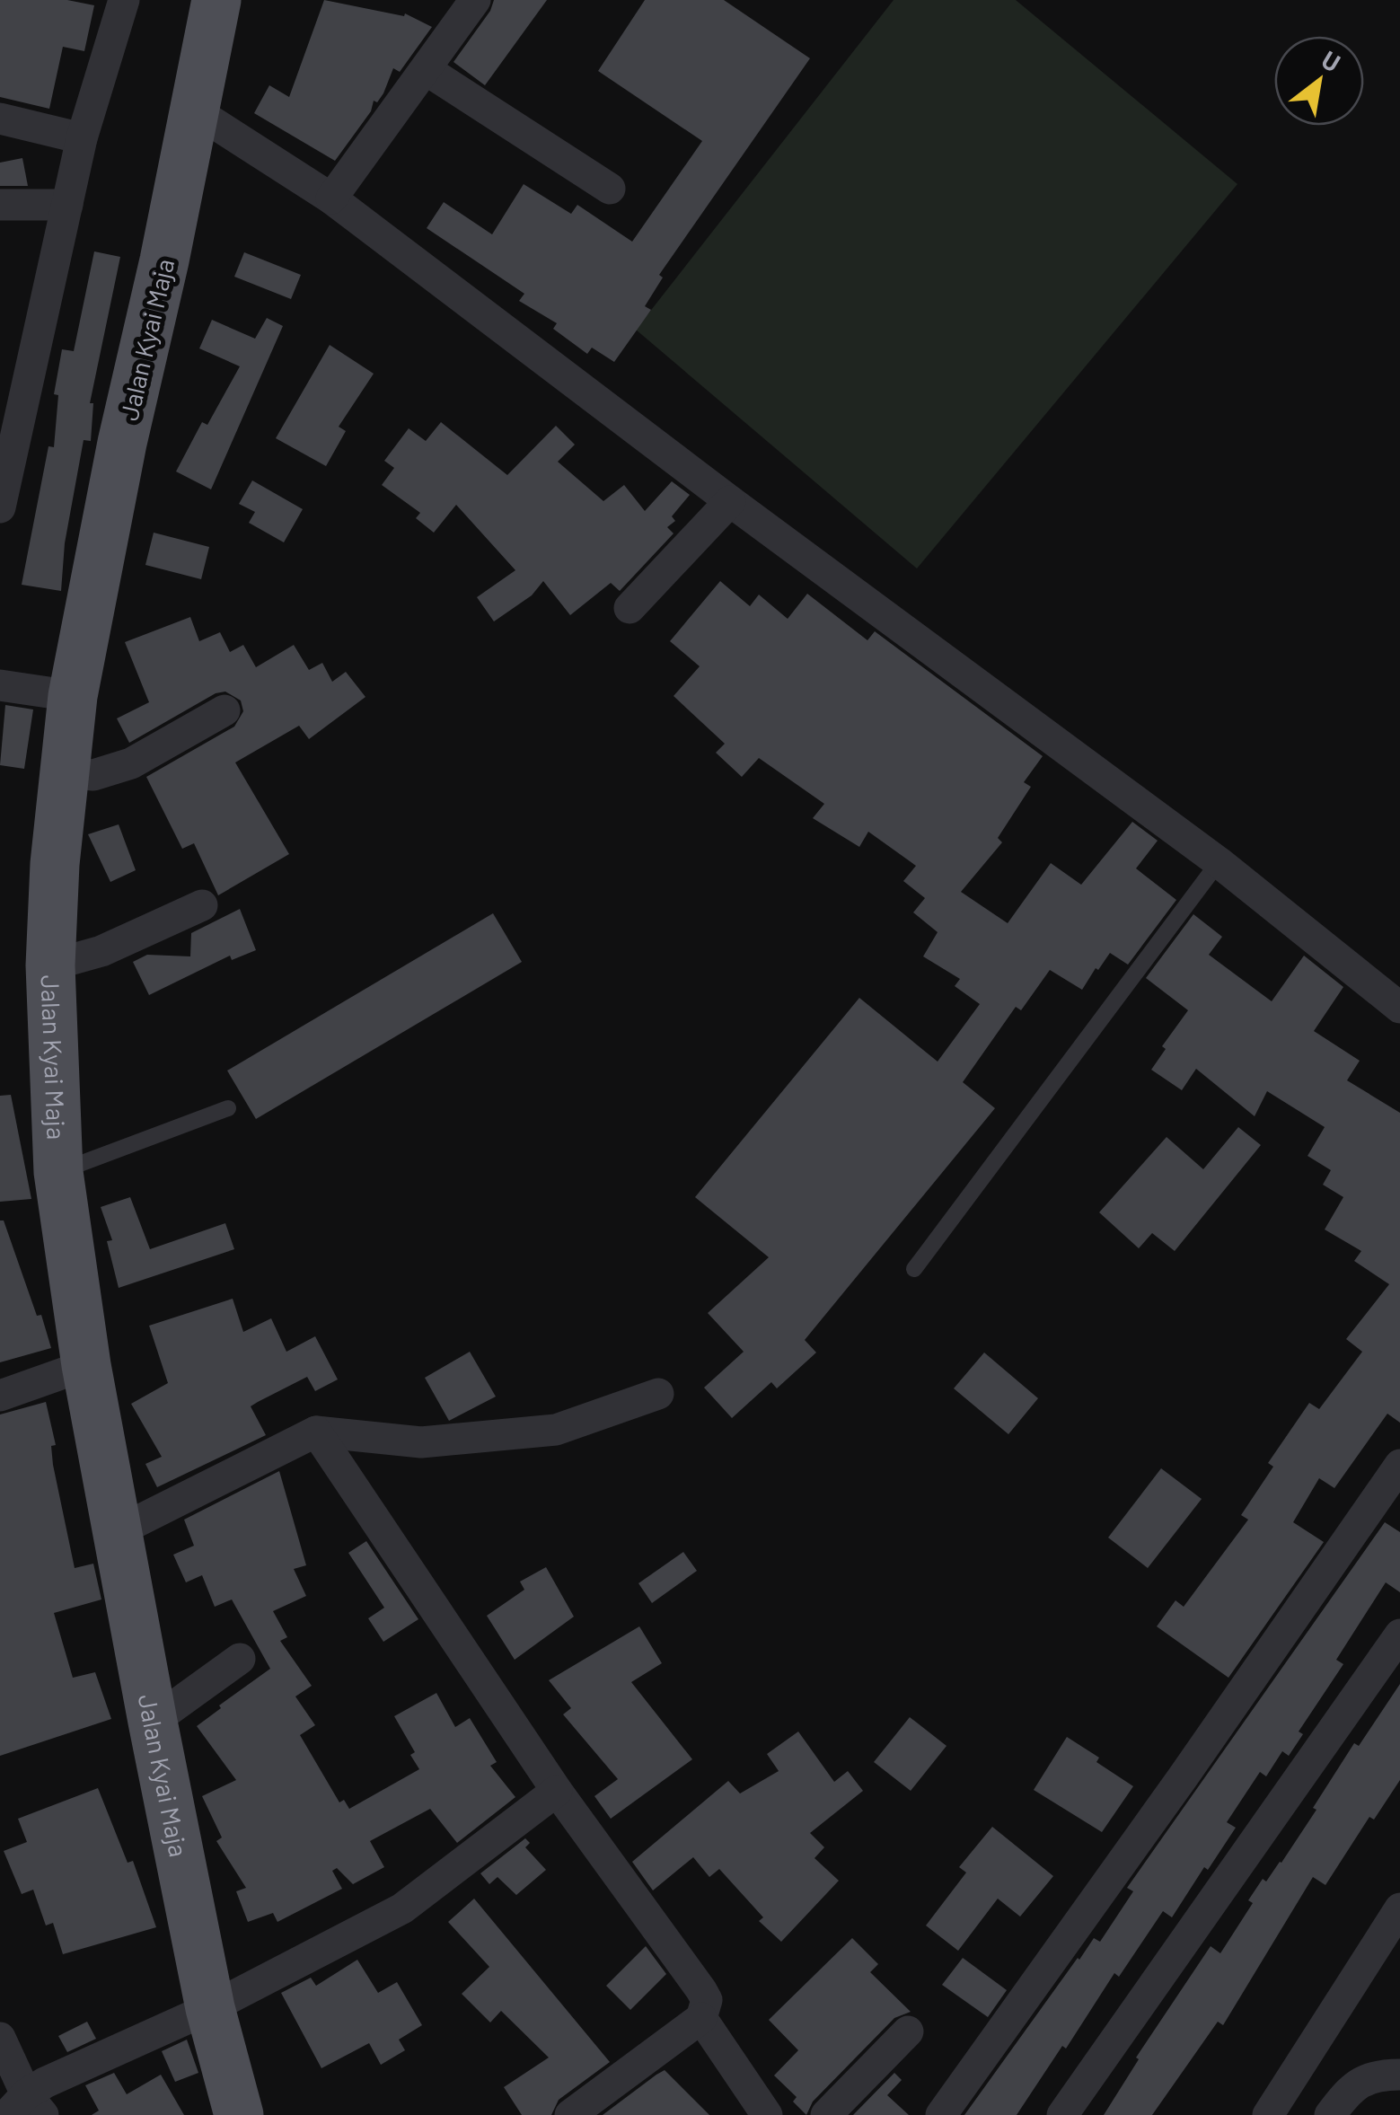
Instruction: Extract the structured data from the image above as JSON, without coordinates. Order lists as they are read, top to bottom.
{
  "streets": {
    "main road": ["Jalan Kyai Maja"]
  },
  "north": "top right"
}
